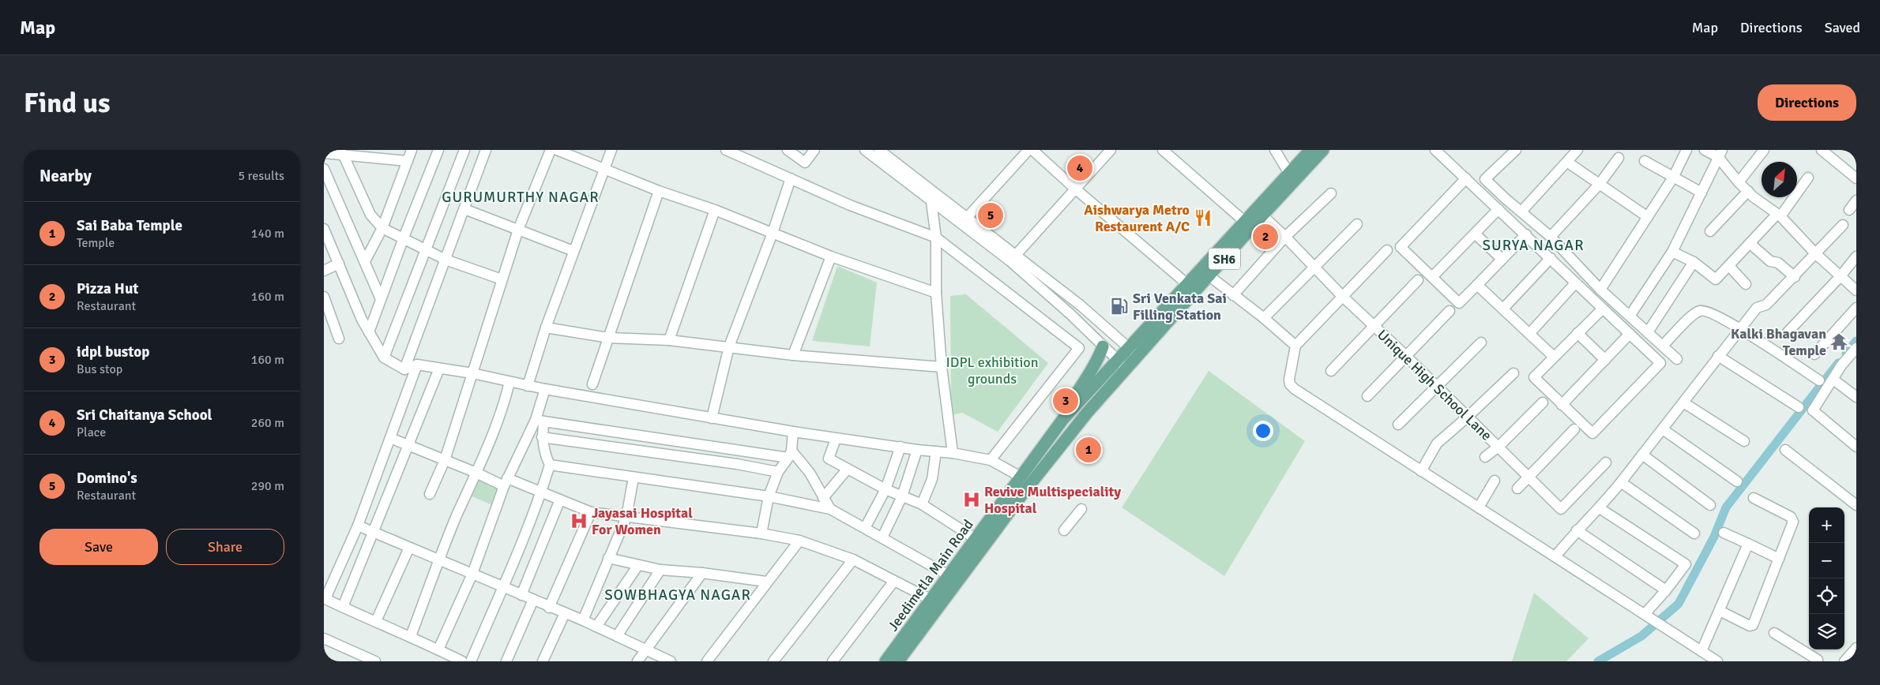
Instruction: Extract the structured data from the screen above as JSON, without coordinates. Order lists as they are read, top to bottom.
{
  "streets": {
    "main road": ["SH6", "Jeedimetla Main Road"],
    "street": ["Unique High School Lane"]
  },
  "crossings": [
    ["Unique High School Lane", "Jeedimetla Main Road"]
  ],
  "districts": ["GURUMURTHY NAGAR", "SURYA NAGAR", "SOWBHAGYA NAGAR"],
  "parks": ["IDPL exhibition grounds"],
  "places": {
    "restaurant": ["Aishwarya Metro Restaurent A/C"],
    "fuel station": ["Sri Venkata Sai Filling Station"],
    "temple": ["Kalki Bhagavan Temple"],
    "hospital": ["Revive Multispeciality Hospital", "Jayasai Hospital For Women"]
  },
  "north": "top right",
  "page": {
    "header": "Map",
    "nav": ["Map", "Directions", "Saved"],
    "buttons": [
      "Directions",
      ["Save", "Share"]
    ],
    "title": "Find us",
    "heading": ["Nearby", "5 results"],
    "pins": [
      "4",
      "5",
      "2",
      "3",
      "1"
    ],
    "list": [
      {
        "mark": "1",
        "name": "Sai Baba Temple",
        "note": "Temple",
        "value": "140 m"
      },
      {
        "mark": "2",
        "name": "Pizza Hut",
        "note": "Restaurant",
        "value": "160 m"
      },
      {
        "mark": "3",
        "name": "idpl bustop",
        "note": "Bus stop",
        "value": "160 m"
      },
      {
        "mark": "4",
        "name": "Sri Chaitanya School",
        "note": "Place",
        "value": "260 m"
      },
      {
        "mark": "5",
        "name": "Domino's",
        "note": "Restaurant",
        "value": "290 m"
      }
    ],
    "map_buttons": ["+", "−"]
  }
}
